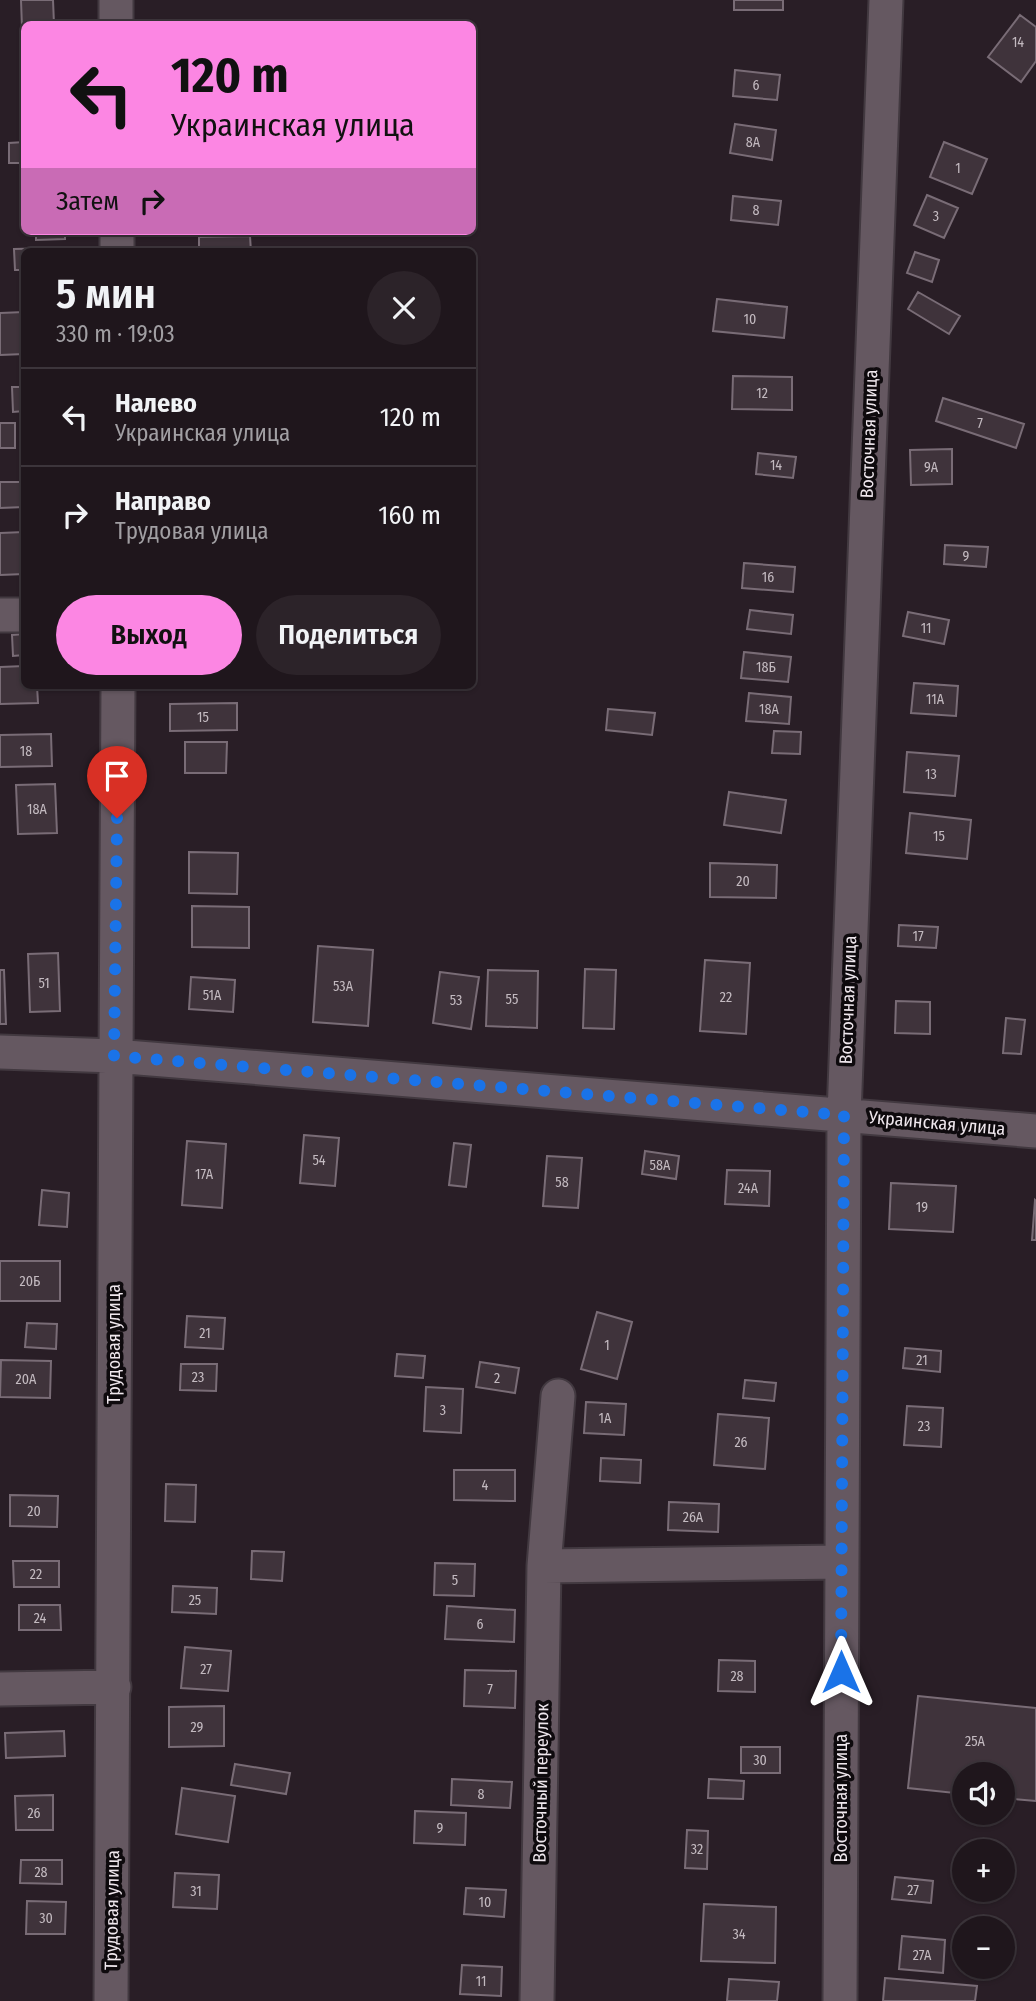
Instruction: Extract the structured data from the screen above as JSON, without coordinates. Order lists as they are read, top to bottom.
{
  "streets": {
    "street": [
      "Восточная улица",
      "Украинская улица",
      "Трудовая улица",
      "Восточный переулок"
    ]
  },
  "crossings": [
    ["Восточная улица", "Украинская улица"],
    ["Украинская улица", "Трудовая улица"]
  ],
  "house_numbers": [
    "14",
    "6",
    "8А",
    "1",
    "8",
    "3",
    "10",
    "12",
    "7",
    "14",
    "9А",
    "9",
    "16",
    "11",
    "18Б",
    "11А",
    "18А",
    "15",
    "18",
    "13",
    "18А",
    "15",
    "20",
    "17",
    "51",
    "53А",
    "51А",
    "22",
    "55",
    "53",
    "54",
    "58А",
    "17А",
    "58",
    "24А",
    "19",
    "20Б",
    "21",
    "1",
    "21",
    "23",
    "2",
    "20А",
    "3",
    "1А",
    "23",
    "26",
    "4",
    "20",
    "26А",
    "22",
    "5",
    "25",
    "24",
    "6",
    "27",
    "28",
    "7",
    "29",
    "25А",
    "30",
    "8",
    "26",
    "9",
    "32",
    "28",
    "27",
    "31",
    "10",
    "30",
    "34",
    "27А",
    "11"
  ],
  "page": {
    "turn": ["120 m", "Украинская улица"],
    "then": "Затем",
    "heading": ["5 мин", "330 m · 19:03"],
    "list": [
      {
        "name": "Налево",
        "note": "Украинская улица",
        "value": "120 m"
      },
      {
        "name": "Направо",
        "note": "Трудовая улица",
        "value": "160 m"
      }
    ],
    "buttons": ["Выход", "Поделиться"],
    "map_buttons": ["+", "−"]
  }
}
